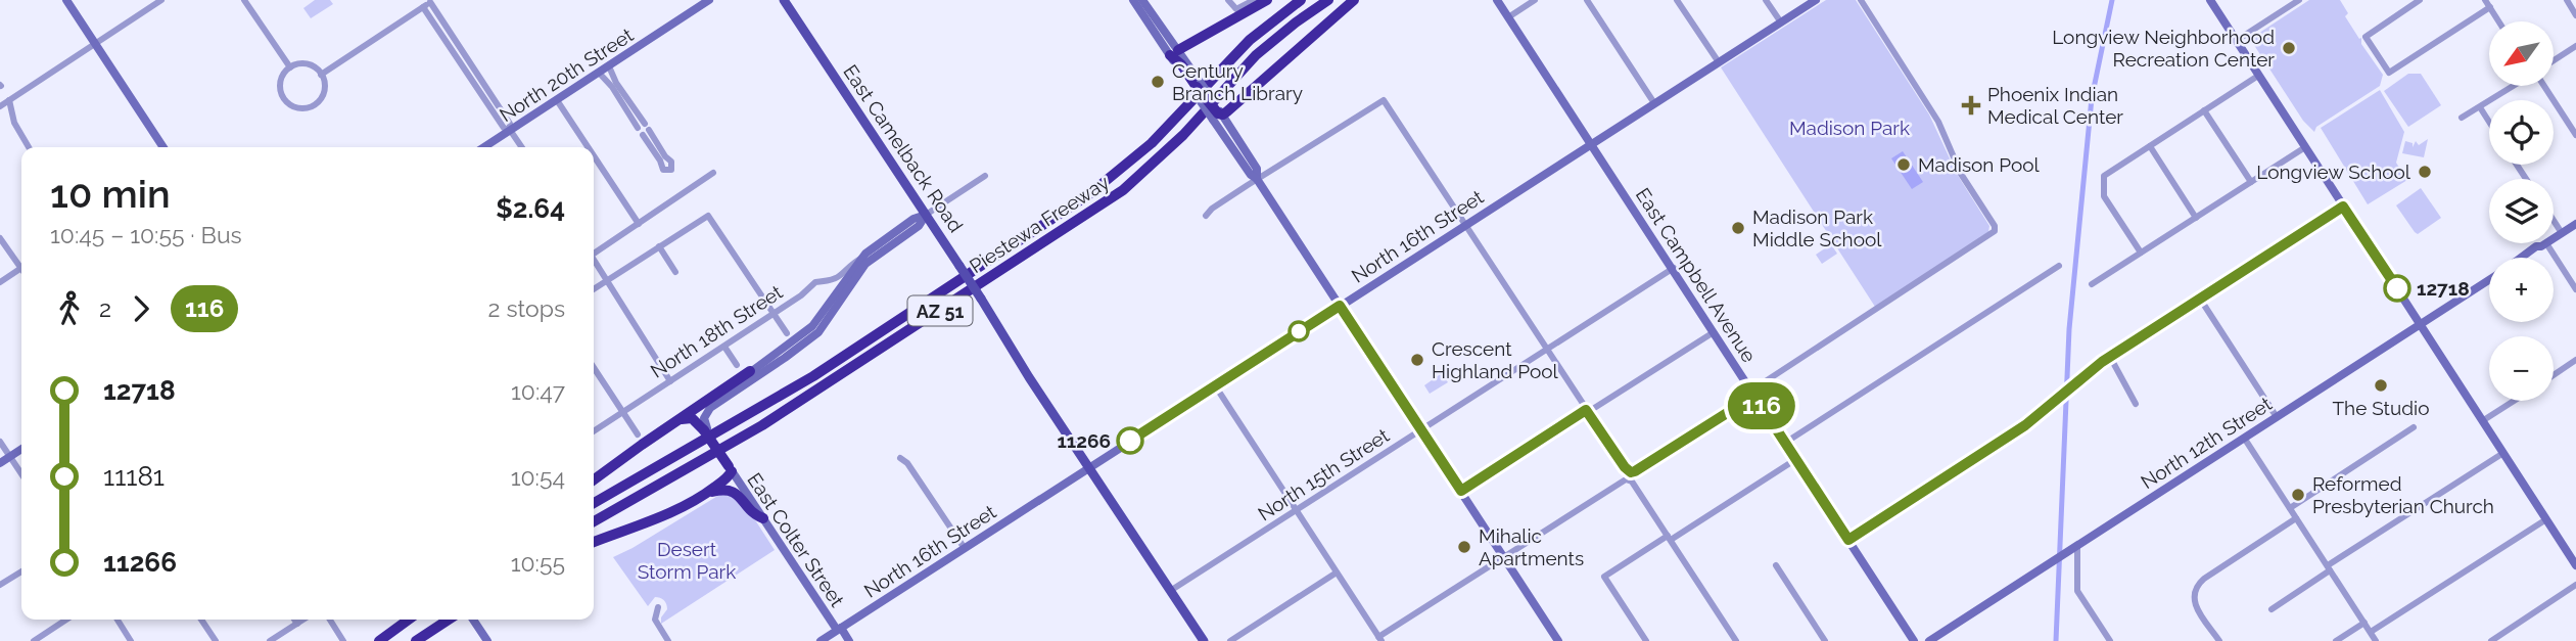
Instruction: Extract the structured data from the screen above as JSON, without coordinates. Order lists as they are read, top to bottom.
{
  "streets": {
    "highway": ["Piestewa Freeway", "AZ 51"],
    "main road": [
      "North 20th Street",
      "East Camelback Road",
      "North 16th Street",
      "East Campbell Avenue",
      "North 18th Street",
      "North 12th Street",
      "East Colter Street"
    ],
    "street": ["North 15th Street"]
  },
  "crossings": [
    ["East Camelback Road", "North 16th Street"],
    ["East Camelback Road", "North 18th Street"],
    ["East Camelback Road", "North 15th Street"],
    ["North 16th Street", "East Campbell Avenue"],
    ["North 16th Street", "East Colter Street"],
    ["East Campbell Avenue", "North 15th Street"]
  ],
  "parks": ["Madison Park", "Desert Storm Park"],
  "places": {
    "other": [
      "Longview Neighborhood Recreation Center",
      "Century Branch Library",
      "Madison Pool",
      "Longview School",
      "Madison Park Middle School",
      "12718",
      "Crescent Highland Pool",
      "The Studio",
      "11266",
      "Reformed Presbyterian Church",
      "Mihalic Apartments"
    ],
    "health": ["Phoenix Indian Medical Center"]
  },
  "lines": ["bus line 116"],
  "north": "bottom left",
  "page": {
    "on_map": "116",
    "map_buttons": ["+", "−"],
    "heading": ["10 min", "10:45 – 10:55 · Bus", "$2.64"],
    "legs": ["2", "116", "2 stops"],
    "list": [
      {
        "name": "12718",
        "value": "10:47"
      },
      {
        "name": "11181",
        "value": "10:54"
      },
      {
        "name": "11266",
        "value": "10:55"
      }
    ]
  }
}
